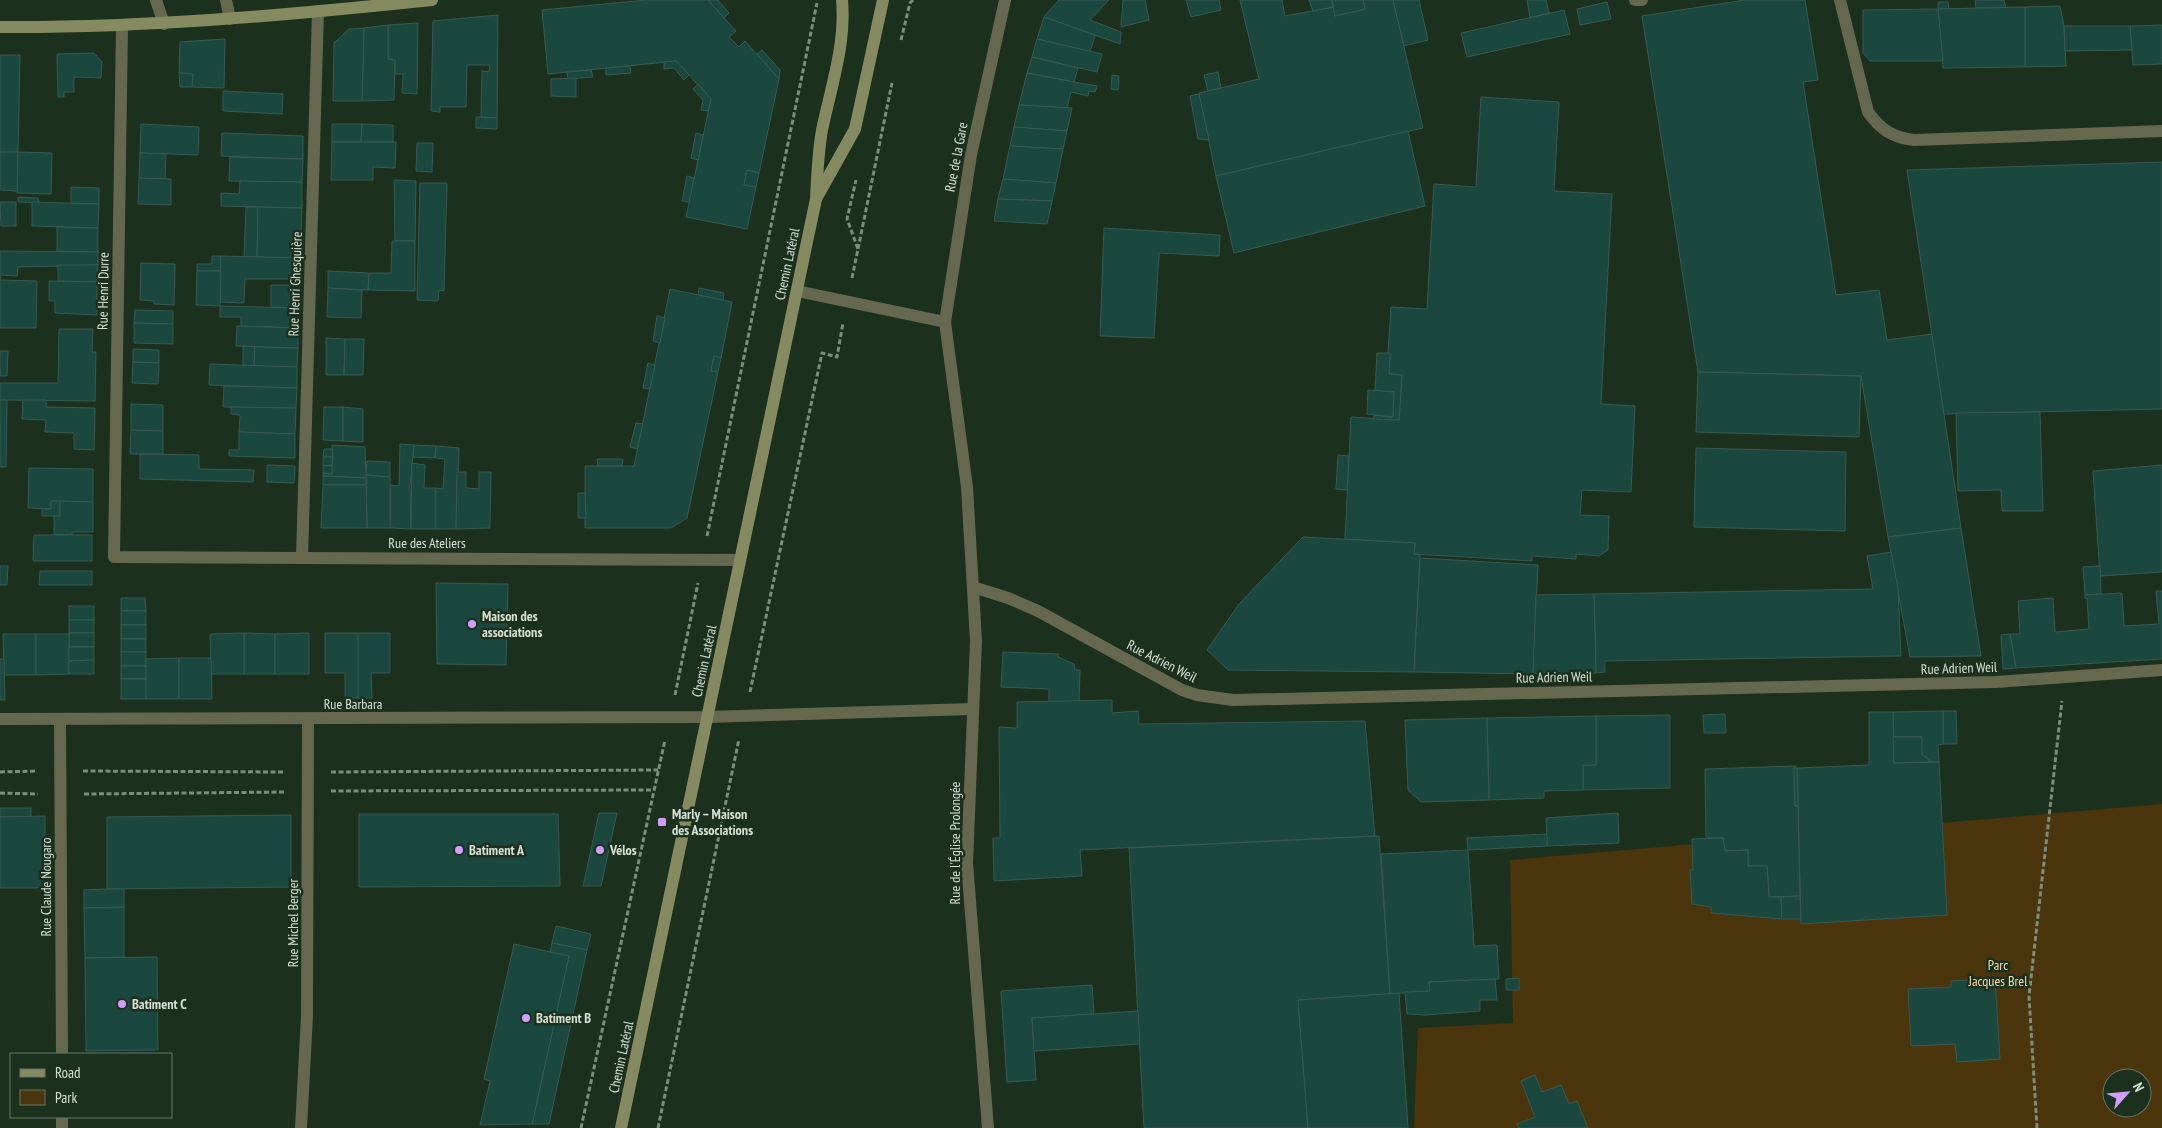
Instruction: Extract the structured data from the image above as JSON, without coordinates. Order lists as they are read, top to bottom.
{
  "streets": {
    "street": [
      "Rue de la Gare",
      "Chemin Latéral",
      "Rue Henri Ghesquière",
      "Rue Henri Durre",
      "Rue des Ateliers",
      "Rue Adrien Weil",
      "Rue Barbara",
      "Rue de l'Église Prolongée",
      "Rue Claude Nougaro",
      "Rue Michel Berger"
    ]
  },
  "crossings": [
    ["Rue de la Gare", "Rue Adrien Weil"],
    ["Rue de la Gare", "Rue de l'Église Prolongée"],
    ["Chemin Latéral", "Rue des Ateliers"],
    ["Chemin Latéral", "Rue Barbara"],
    ["Rue Henri Ghesquière", "Rue des Ateliers"],
    ["Rue Henri Durre", "Rue des Ateliers"],
    ["Rue Adrien Weil", "Rue de l'Église Prolongée"],
    ["Rue Barbara", "Rue de l'Église Prolongée"],
    ["Rue Barbara", "Rue Claude Nougaro"],
    ["Rue Barbara", "Rue Michel Berger"]
  ],
  "parks": ["Parc Jacques Brel"],
  "places": {
    "other": [
      "Maison des associations",
      "Batiment A",
      "Vélos",
      "Batiment C",
      "Batiment B"
    ],
    "transit": ["Marly – Maison des Associations"]
  },
  "legend": ["Road", "Park"],
  "north": "top right"
}
